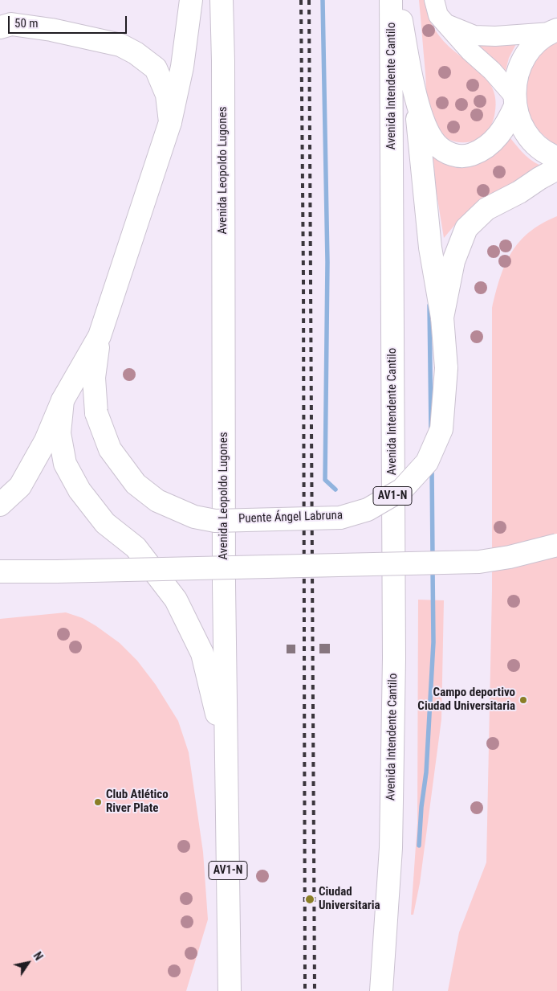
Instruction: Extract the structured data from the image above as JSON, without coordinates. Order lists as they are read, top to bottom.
{
  "streets": {
    "main road": [
      "Avenida Intendente Cantilo",
      "Avenida Leopoldo Lugones",
      "AV1-N",
      "Puente Ángel Labruna"
    ]
  },
  "places": ["Campo deportivo Ciudad Universitaria", "Club Atlético River Plate", "Ciudad Universitaria"],
  "scale_bar": "50 m",
  "north": "top right"
}
